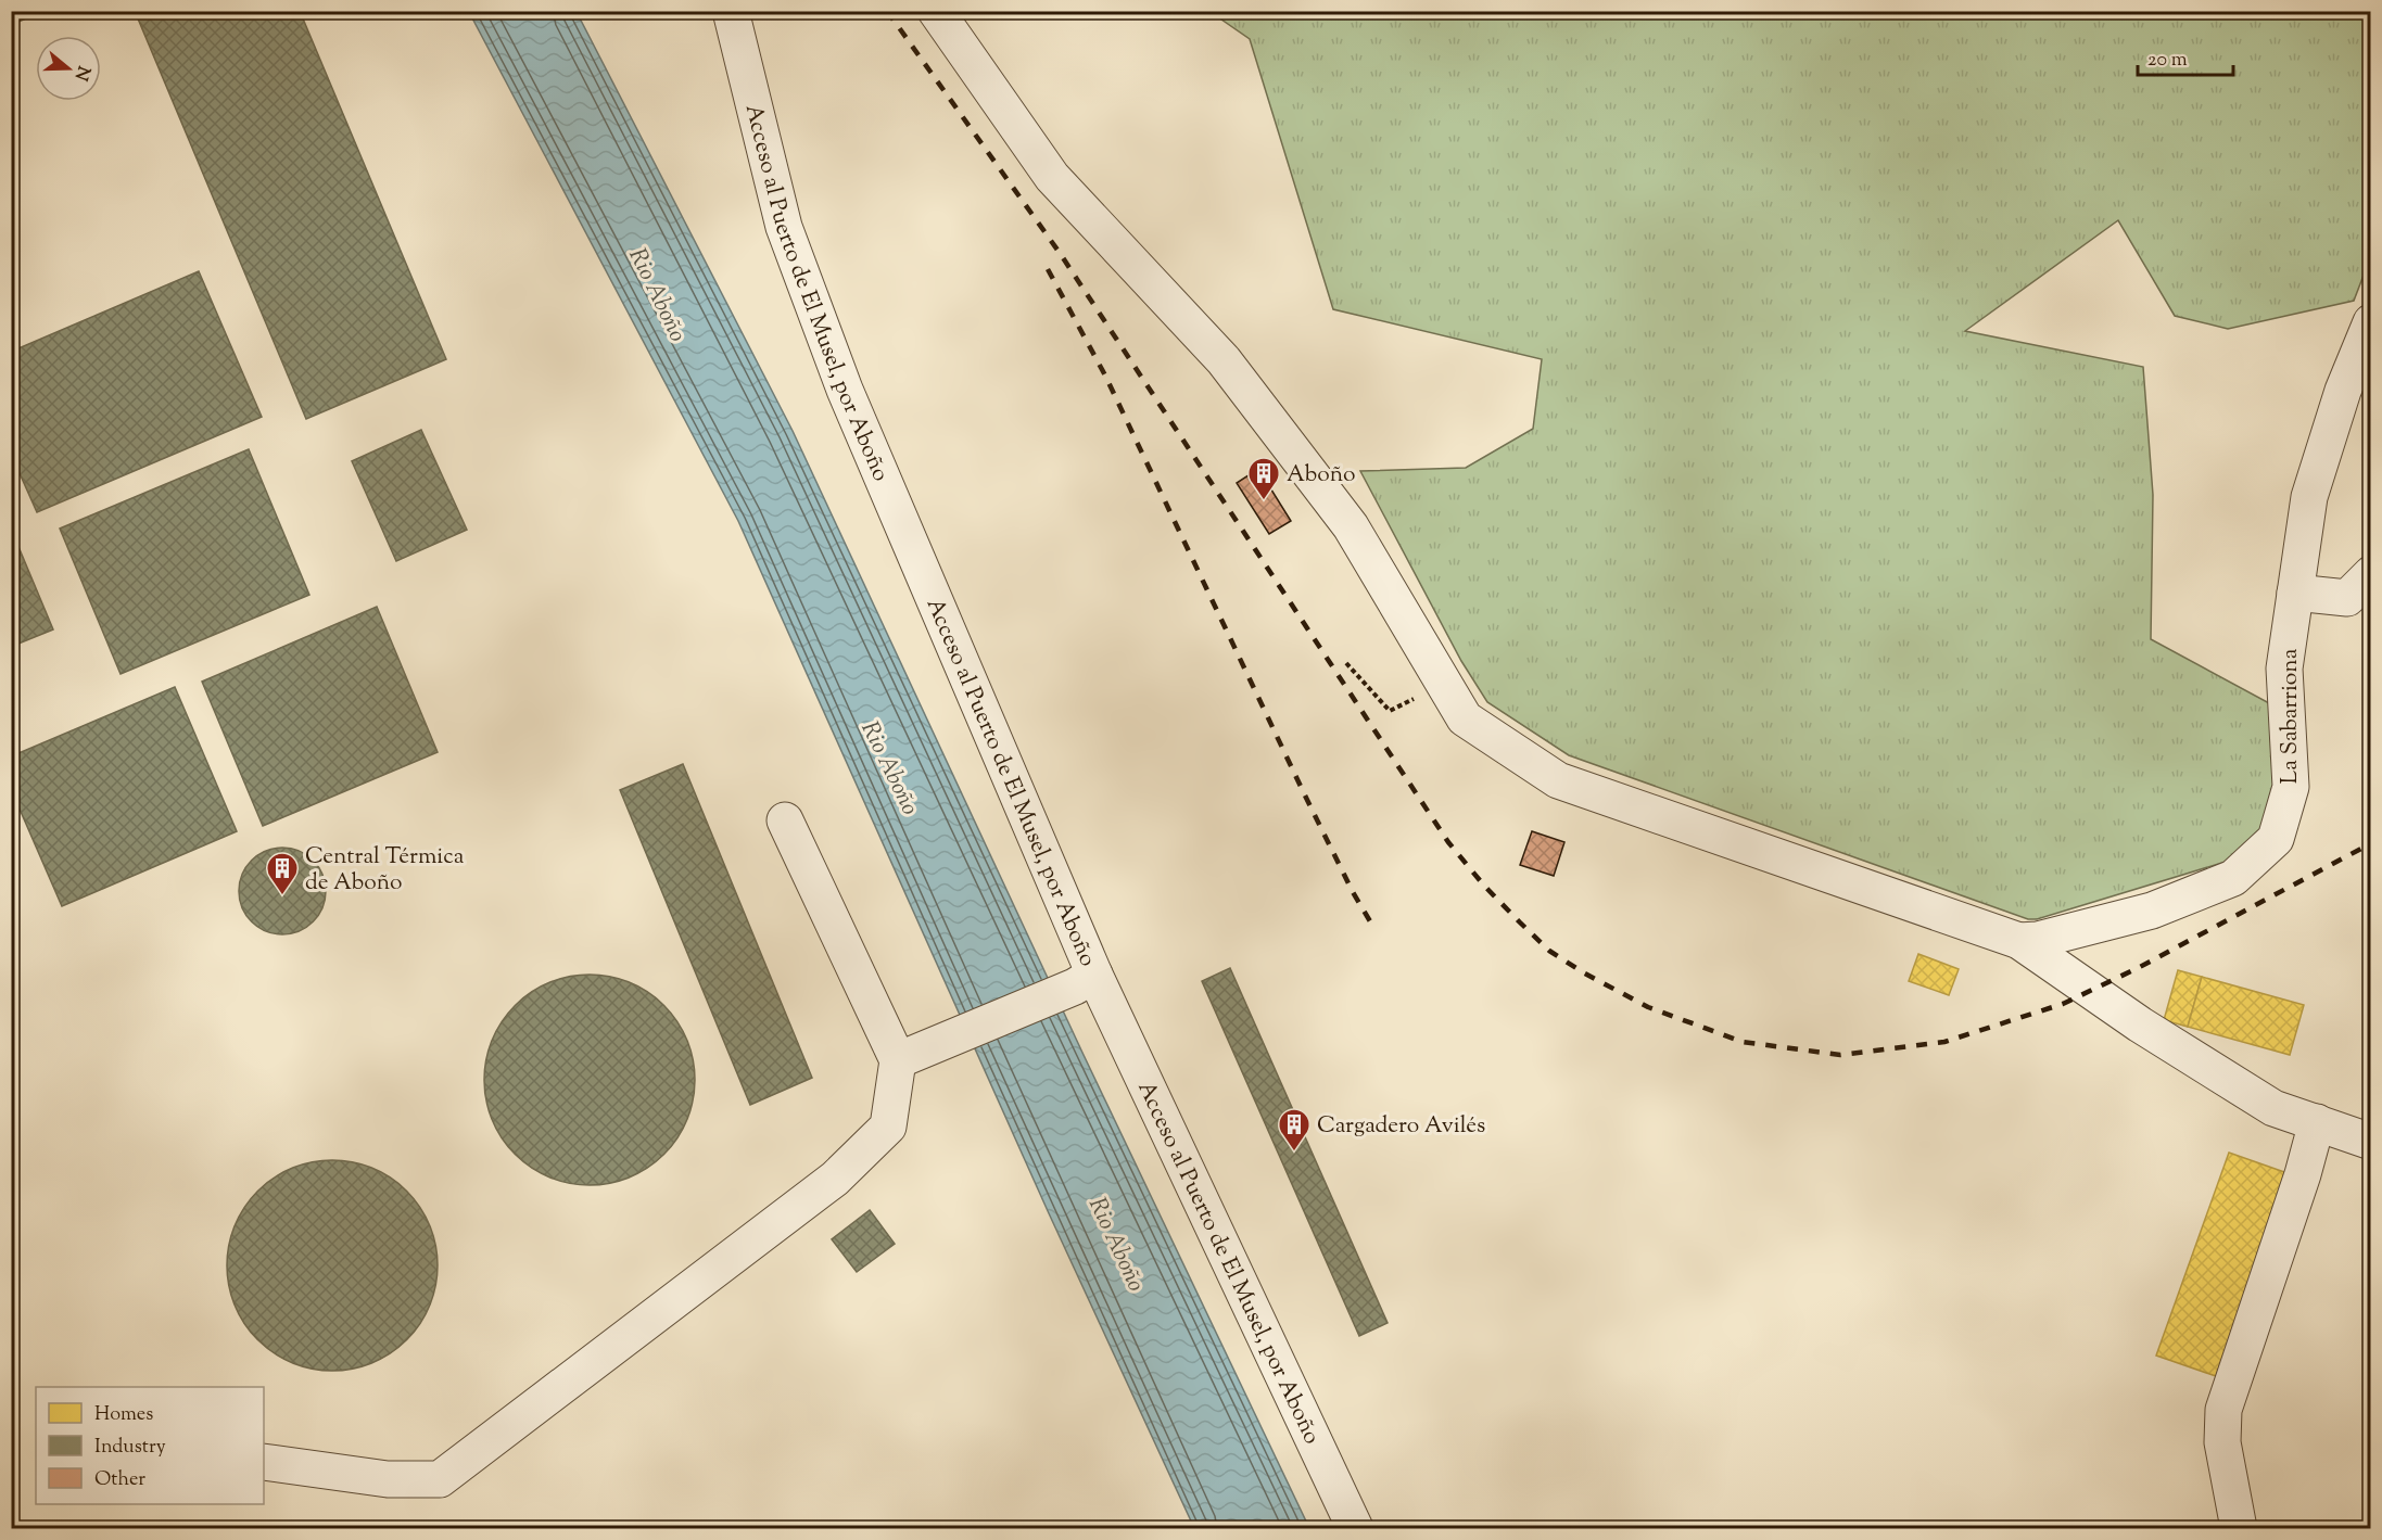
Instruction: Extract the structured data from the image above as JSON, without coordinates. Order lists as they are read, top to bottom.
{
  "streets": {
    "street": ["Acceso al Puerto de El Musel, por Aboño", "La Sabarriona"]
  },
  "water": ["Rio Aboño"],
  "places": {
    "building": ["Aboño", "Central Térmica de Aboño", "Cargadero Avilés"]
  },
  "legend": ["Homes", "Industry", "Other"],
  "scale_bar": "20 m",
  "north": "right"
}
